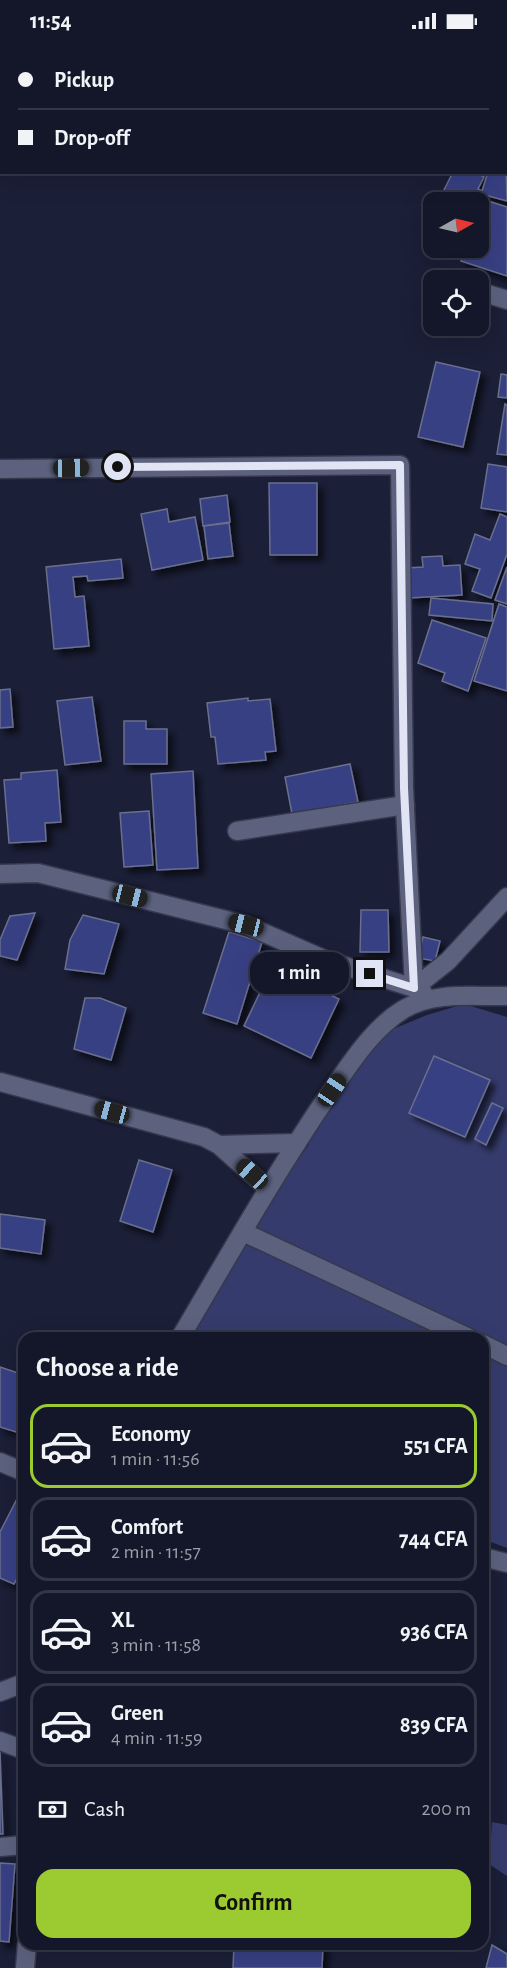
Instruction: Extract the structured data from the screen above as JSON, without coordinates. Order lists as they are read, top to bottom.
{
  "north": "right",
  "page": {
    "status": "11:54",
    "banner": ["Pickup", "Drop-off"],
    "bubble": "1 min",
    "heading": "Choose a ride",
    "list": [
      {
        "name": "Economy",
        "note": "1 min · 11:56",
        "value": "551 CFA"
      },
      {
        "name": "Comfort",
        "note": "2 min · 11:57",
        "value": "744 CFA"
      },
      {
        "name": "XL",
        "note": "3 min · 11:58",
        "value": "936 CFA"
      },
      {
        "name": "Green",
        "note": "4 min · 11:59",
        "value": "839 CFA"
      }
    ],
    "pay": ["Cash", "200 m"],
    "buttons": "Confirm"
  }
}
